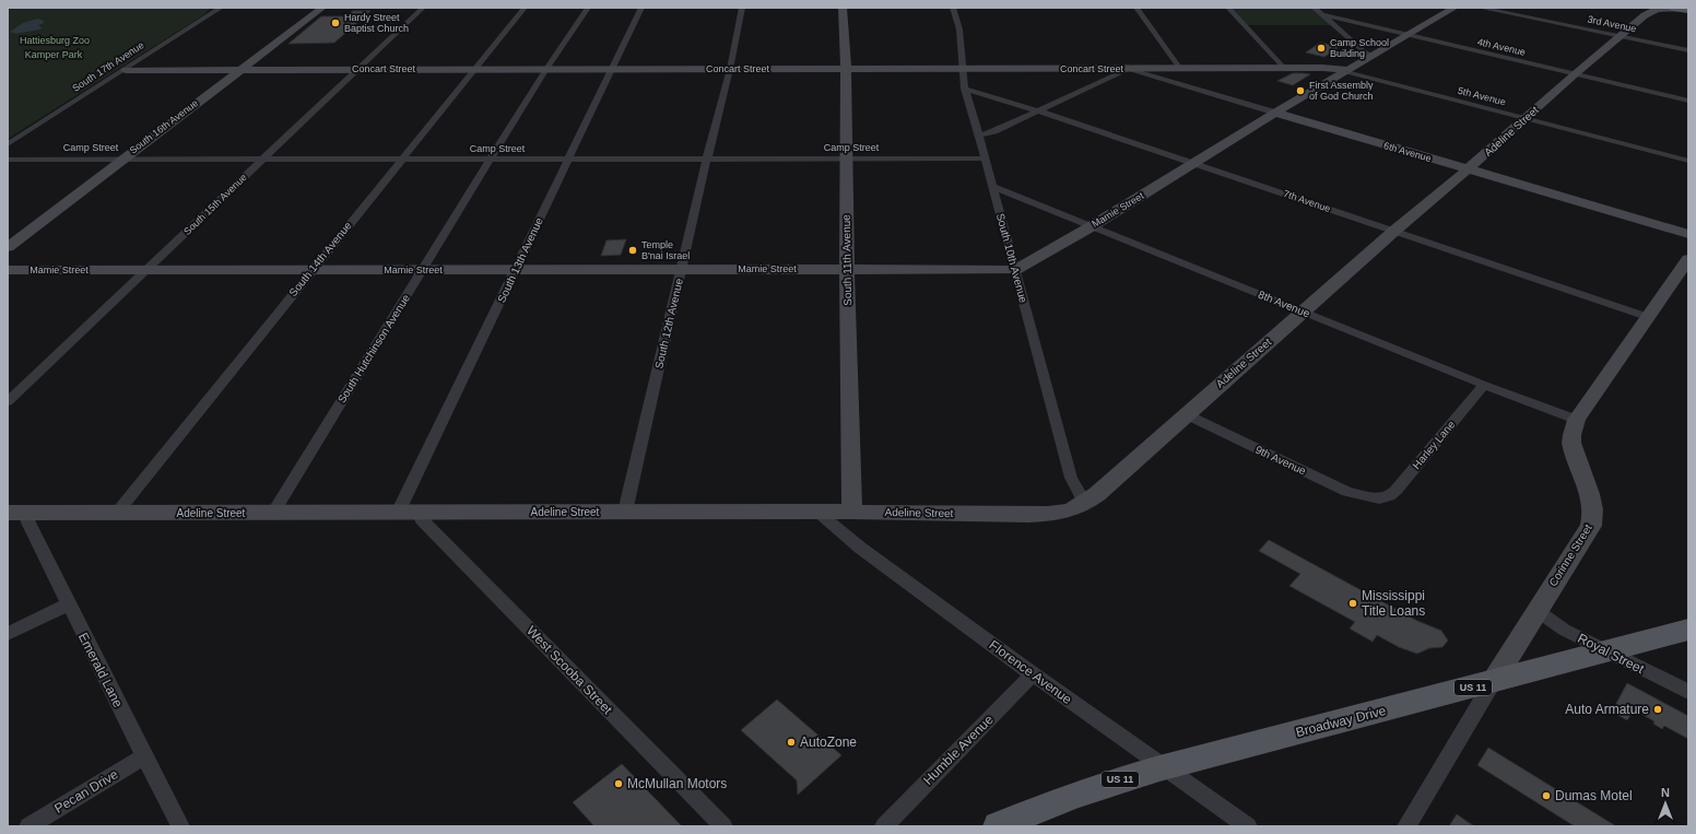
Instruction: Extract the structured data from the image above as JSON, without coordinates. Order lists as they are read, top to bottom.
{
  "streets": {
    "main road": ["US 11", "Broadway Drive"],
    "street": [
      "3rd Avenue",
      "4th Avenue",
      "South 17th Avenue",
      "Concart Street",
      "5th Avenue",
      "South 16th Avenue",
      "Adeline Street",
      "Camp Street",
      "6th Avenue",
      "7th Avenue",
      "South 15th Avenue",
      "Mamie Street",
      "South 10th Avenue",
      "South 14th Avenue",
      "South 13th Avenue",
      "South 11th Avenue",
      "8th Avenue",
      "South 12th Avenue",
      "South Hutchinson Avenue",
      "Harley Lane",
      "9th Avenue",
      "Corinne Street",
      "Royal Street",
      "Emerald Lane",
      "West Scooba Street",
      "Florence Avenue",
      "Humble Avenue",
      "Pecan Drive"
    ]
  },
  "crossings": [
    ["3rd Avenue", "Adeline Street"],
    ["4th Avenue", "Adeline Street"],
    ["4th Avenue", "Mamie Street"],
    ["South 17th Avenue", "Concart Street"],
    ["Concart Street", "5th Avenue"],
    ["Concart Street", "South 16th Avenue"],
    ["Concart Street", "6th Avenue"],
    ["Concart Street", "South 15th Avenue"],
    ["Concart Street", "Mamie Street"],
    ["Concart Street", "South 10th Avenue"],
    ["Concart Street", "South 14th Avenue"],
    ["Concart Street", "South 13th Avenue"],
    ["Concart Street", "South 11th Avenue"],
    ["Concart Street", "South 12th Avenue"],
    ["Concart Street", "South Hutchinson Avenue"],
    ["5th Avenue", "Adeline Street"],
    ["5th Avenue", "Mamie Street"],
    ["South 16th Avenue", "Camp Street"],
    ["Adeline Street", "6th Avenue"],
    ["Adeline Street", "7th Avenue"],
    ["Adeline Street", "South 10th Avenue"],
    ["Adeline Street", "South 14th Avenue"],
    ["Adeline Street", "South 13th Avenue"],
    ["Adeline Street", "South 11th Avenue"],
    ["Adeline Street", "8th Avenue"],
    ["Adeline Street", "South 12th Avenue"],
    ["Adeline Street", "South Hutchinson Avenue"],
    ["Adeline Street", "9th Avenue"],
    ["Adeline Street", "Emerald Lane"],
    ["Adeline Street", "West Scooba Street"],
    ["Adeline Street", "Florence Avenue"],
    ["Camp Street", "South 15th Avenue"],
    ["Camp Street", "South 10th Avenue"],
    ["Camp Street", "South 14th Avenue"],
    ["Camp Street", "South 13th Avenue"],
    ["Camp Street", "South 11th Avenue"],
    ["Camp Street", "South 12th Avenue"],
    ["Camp Street", "South Hutchinson Avenue"],
    ["6th Avenue", "Mamie Street"],
    ["7th Avenue", "Mamie Street"],
    ["7th Avenue", "South 10th Avenue"],
    ["7th Avenue", "Corinne Street"],
    ["South 15th Avenue", "Mamie Street"],
    ["Mamie Street", "South 10th Avenue"],
    ["Mamie Street", "South 14th Avenue"],
    ["Mamie Street", "South 13th Avenue"],
    ["Mamie Street", "South 11th Avenue"],
    ["Mamie Street", "8th Avenue"],
    ["Mamie Street", "South 12th Avenue"],
    ["Mamie Street", "South Hutchinson Avenue"],
    ["South 10th Avenue", "8th Avenue"],
    ["8th Avenue", "Harley Lane"],
    ["8th Avenue", "Corinne Street"],
    ["Harley Lane", "9th Avenue"],
    ["Corinne Street", "Royal Street"],
    ["Corinne Street", "Broadway Drive"],
    ["Royal Street", "Broadway Drive"],
    ["Emerald Lane", "Pecan Drive"],
    ["Florence Avenue", "Broadway Drive"],
    ["Florence Avenue", "Humble Avenue"]
  ],
  "parks": ["Hattiesburg Zoo", "Kamper Park"],
  "places": [
    "Hardy Street Baptist Church",
    "Camp School Building",
    "First Assembly of God Church",
    "Temple B'nai Israel",
    "Mississippi Title Loans",
    "Auto Armature",
    "AutoZone",
    "McMullan Motors",
    "Dumas Motel"
  ],
  "north": "top"
}
